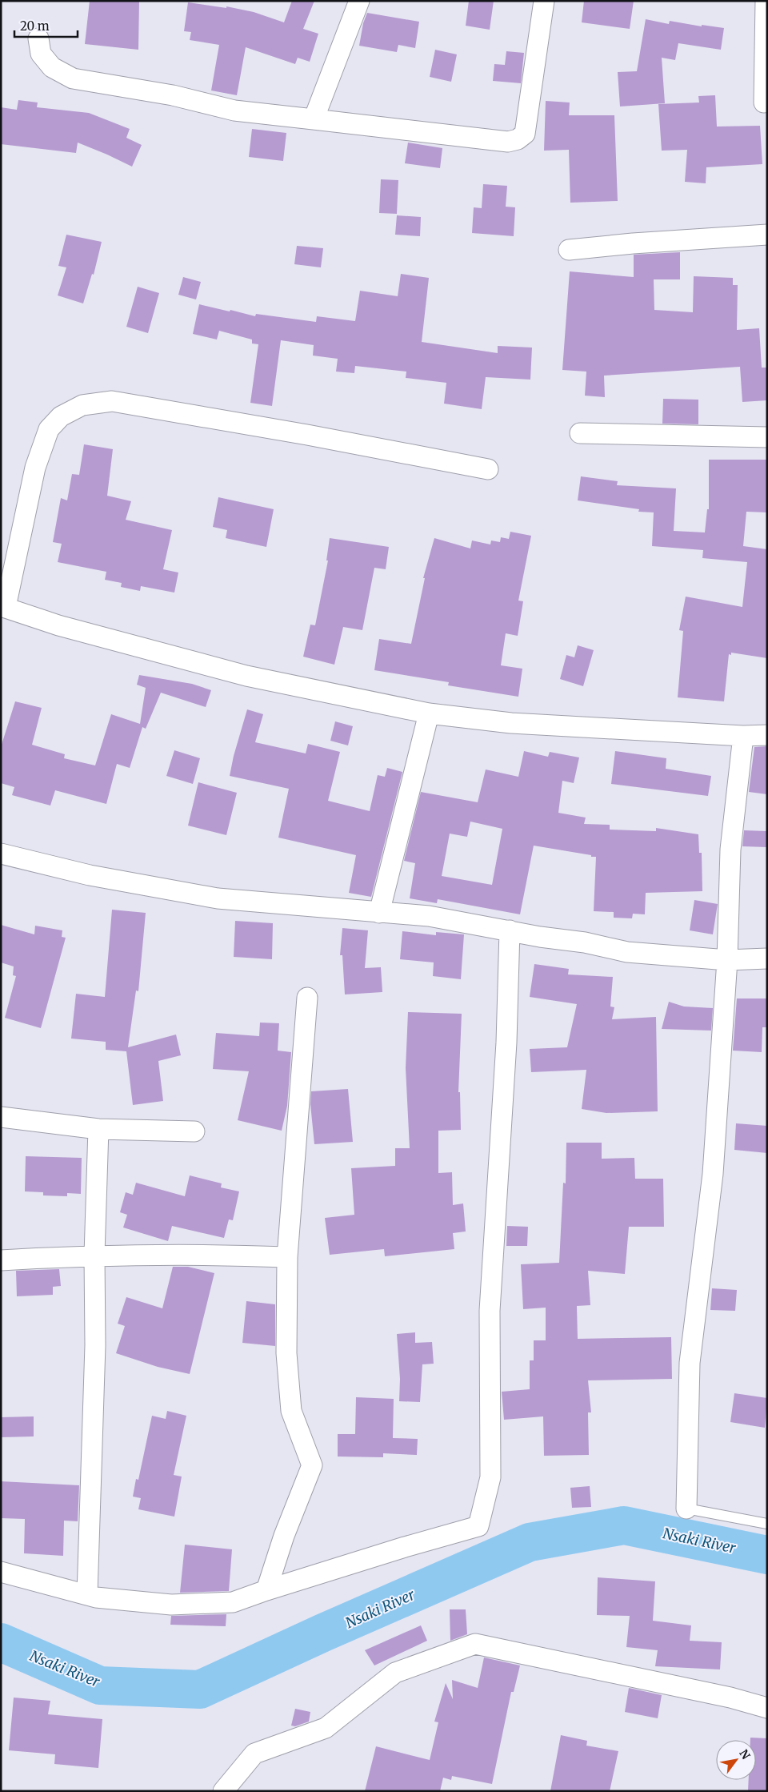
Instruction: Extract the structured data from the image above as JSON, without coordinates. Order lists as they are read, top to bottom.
{
  "water": ["Nsaki River"],
  "scale_bar": "20 m",
  "north": "top right"
}
